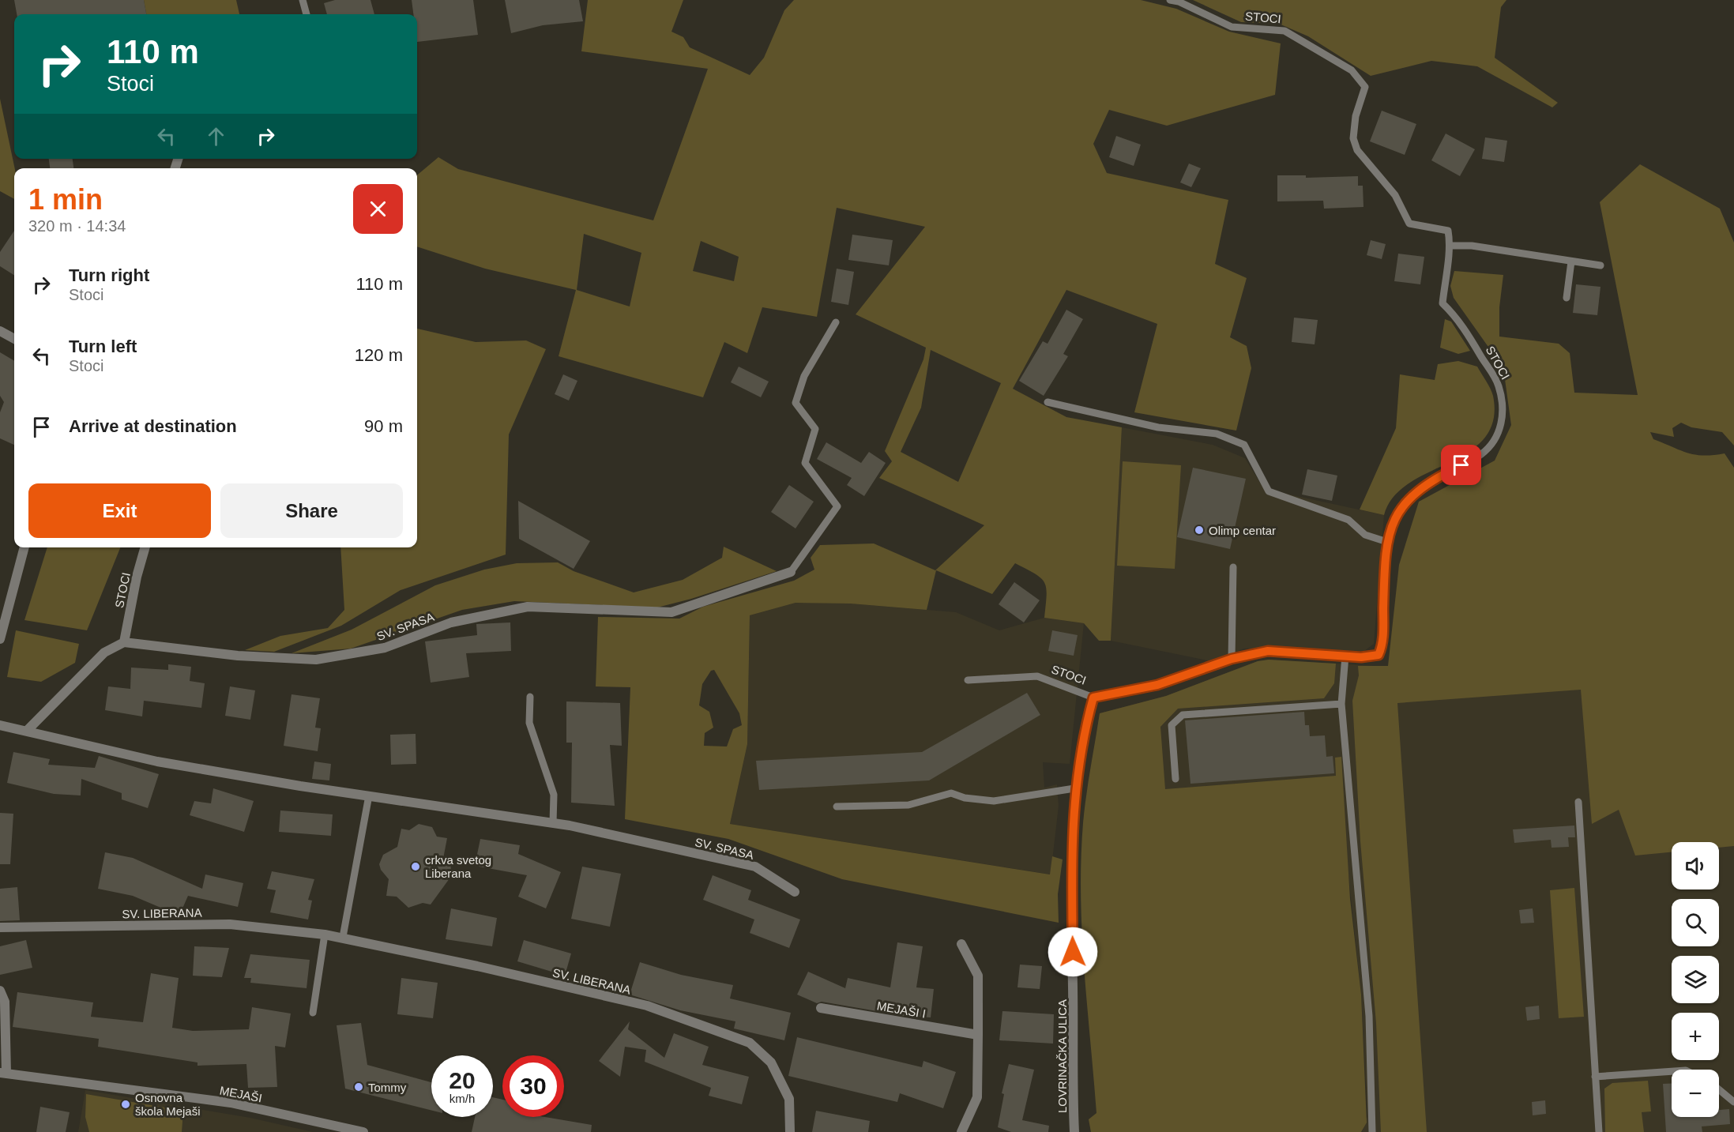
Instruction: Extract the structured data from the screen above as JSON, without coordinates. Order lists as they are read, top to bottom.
{
  "streets": {
    "street": [
      "STOCI",
      "SV. SPASA",
      "SV. LIBERANA",
      "MEJAŠI I",
      "LOVRINAČKA ULICA",
      "MEJAŠI"
    ]
  },
  "crossings": [
    ["STOCI", "SV. SPASA"],
    ["STOCI", "LOVRINAČKA ULICA"]
  ],
  "places": [
    "Olimp centar",
    "crkva svetog Liberana",
    "Tommy",
    "Osnovna škola Mejaši"
  ],
  "page": {
    "turn": ["110 m", "Stoci"],
    "heading": ["1 min", "320 m · 14:34"],
    "list": [
      {
        "name": "Turn right",
        "note": "Stoci",
        "value": "110 m"
      },
      {
        "name": "Turn left",
        "note": "Stoci",
        "value": "120 m"
      },
      {
        "name": "Arrive at destination",
        "value": "90 m"
      }
    ],
    "buttons": ["Exit", "Share"],
    "map_buttons": ["+", "−"],
    "speed": "20 km/h",
    "limit": "30"
  }
}
